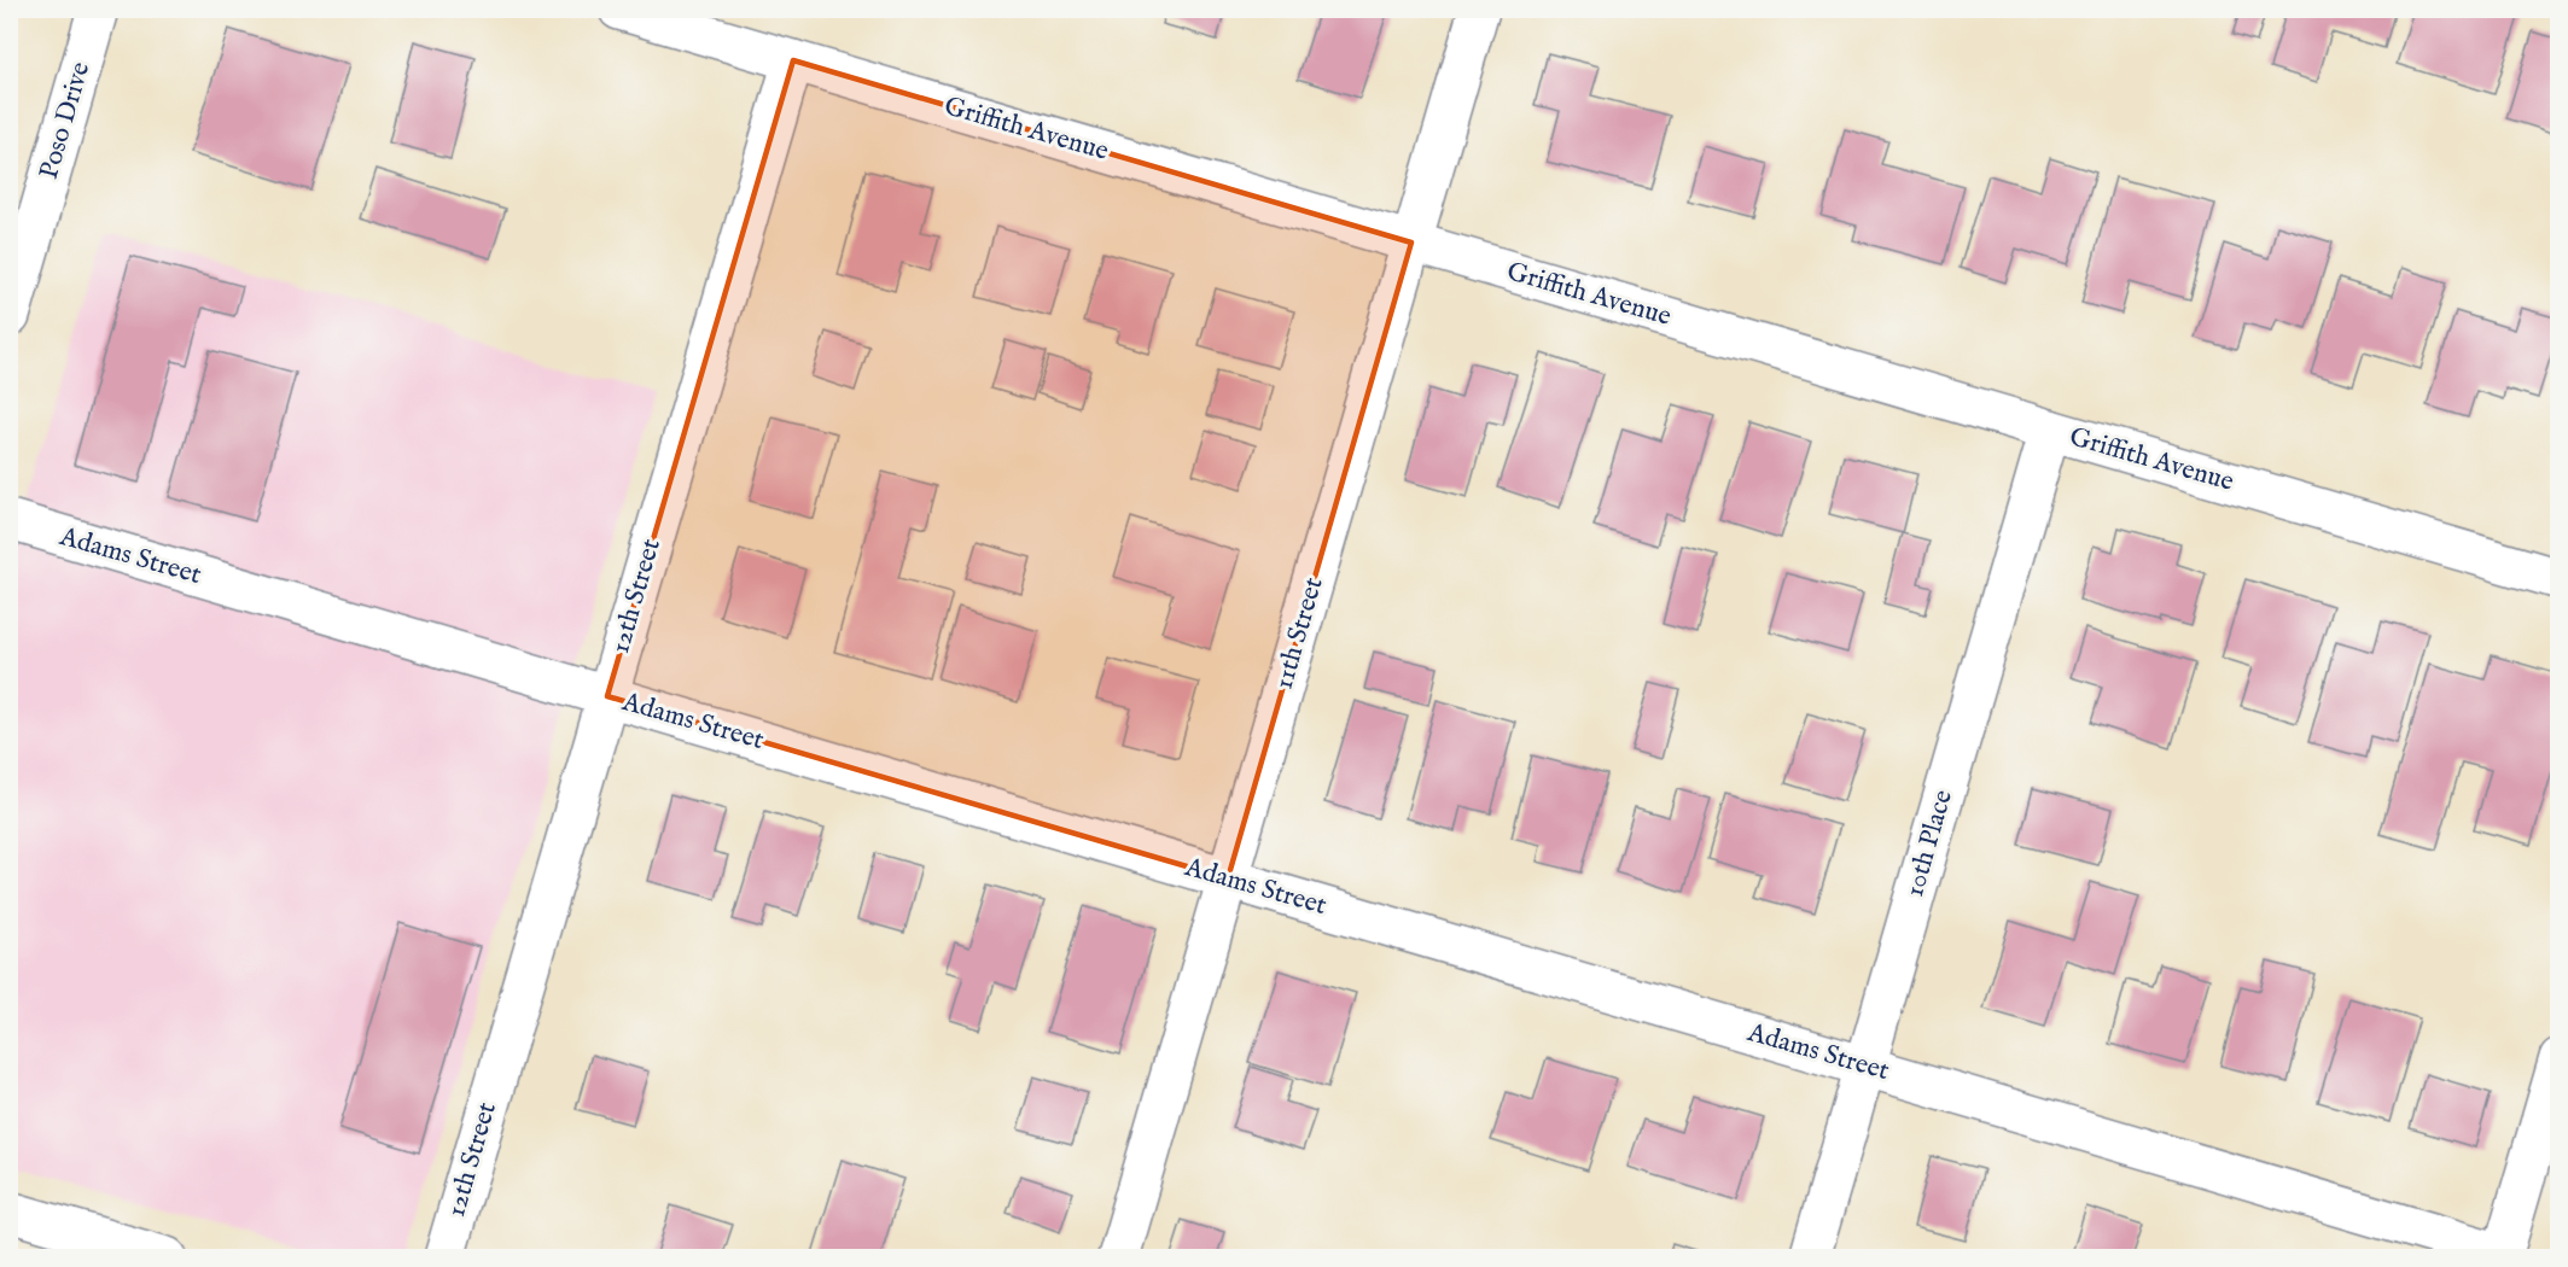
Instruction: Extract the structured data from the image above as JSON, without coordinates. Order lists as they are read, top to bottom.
{
  "streets": {
    "street": [
      "Poso Drive",
      "Griffith Avenue",
      "Adams Street",
      "12th Street",
      "11th Street",
      "10th Place"
    ]
  },
  "crossings": [
    ["Griffith Avenue", "12th Street"],
    ["Griffith Avenue", "11th Street"],
    ["Griffith Avenue", "10th Place"],
    ["Adams Street", "12th Street"],
    ["Adams Street", "11th Street"],
    ["Adams Street", "10th Place"]
  ]
}
